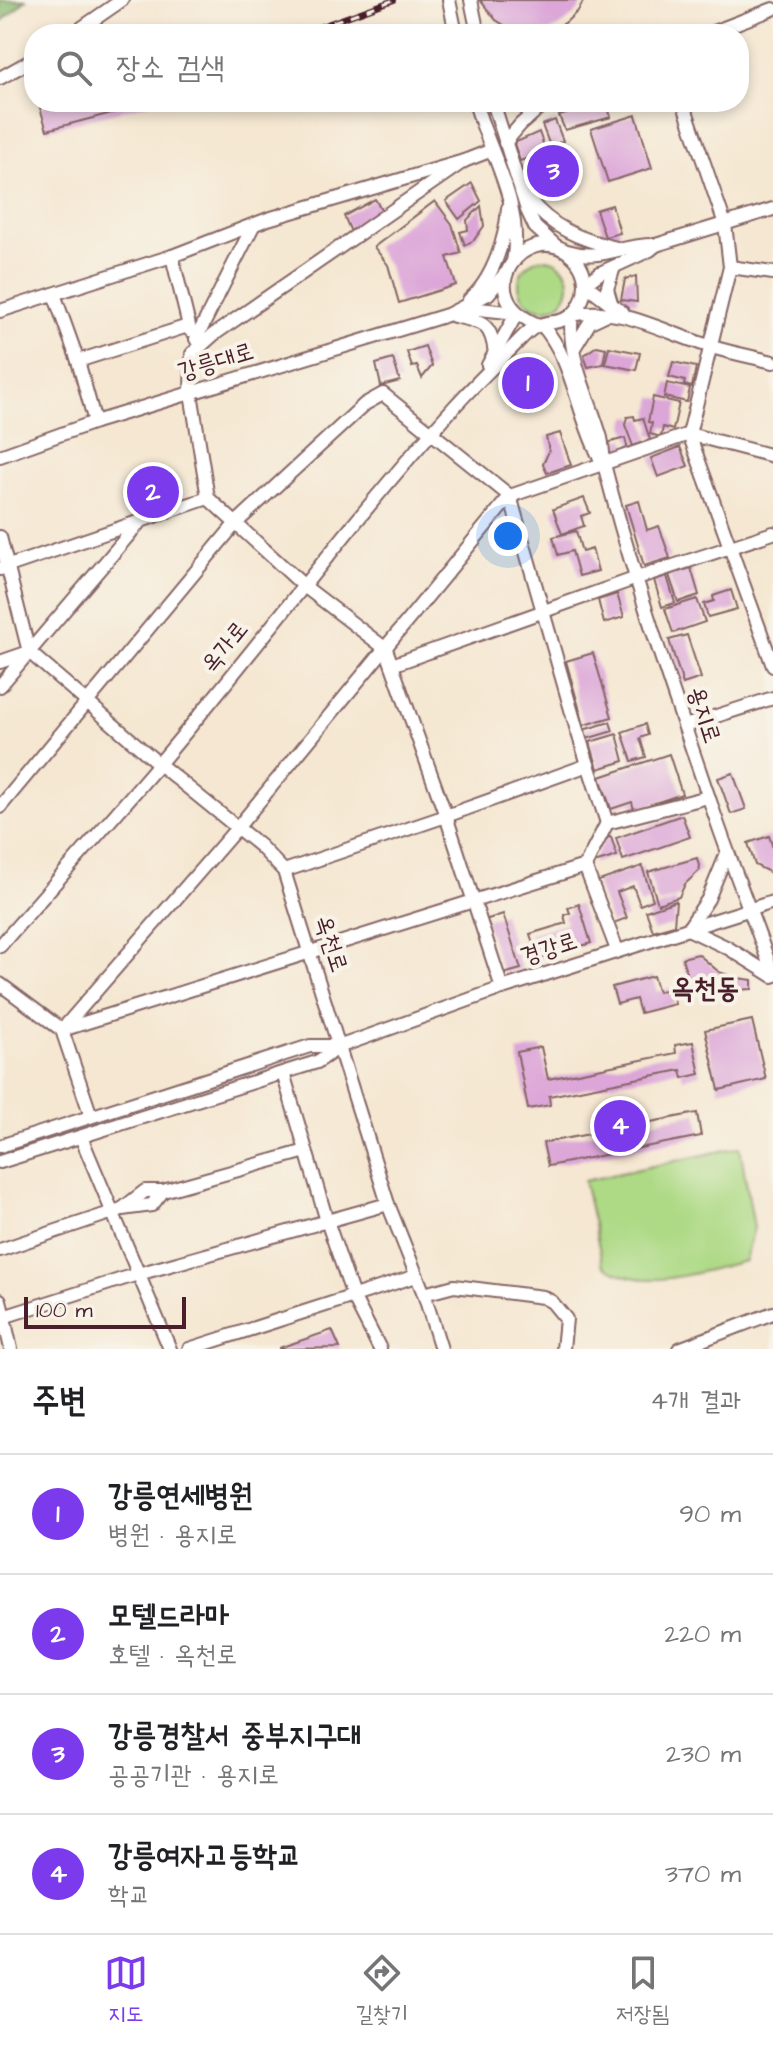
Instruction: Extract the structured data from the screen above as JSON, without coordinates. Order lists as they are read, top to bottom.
{
  "streets": {
    "street": [
      "강릉대로",
      "옥가로",
      "용지로",
      "옥천로",
      "경강로"
    ]
  },
  "crossings": [
    ["옥가로", "옥천로"],
    ["용지로", "경강로"],
    ["옥천로", "경강로"]
  ],
  "districts": ["옥천동"],
  "scale_bar": "100 m",
  "page": {
    "search": "장소 검색",
    "pins": [
      "3",
      "1",
      "2",
      "4"
    ],
    "scale": "100 m",
    "heading": ["주변", "4개 결과"],
    "list": [
      {
        "mark": "1",
        "name": "강릉연세병원",
        "note": "병원 · 용지로",
        "value": "90 m"
      },
      {
        "mark": "2",
        "name": "모텔드라마",
        "note": "호텔 · 옥천로",
        "value": "220 m"
      },
      {
        "mark": "3",
        "name": "강릉경찰서 중부지구대",
        "note": "공공기관 · 용지로",
        "value": "230 m"
      },
      {
        "mark": "4",
        "name": "강릉여자고등학교",
        "note": "학교",
        "value": "370 m"
      }
    ],
    "nav": ["지도", "길찾기", "저장됨"]
  }
}
